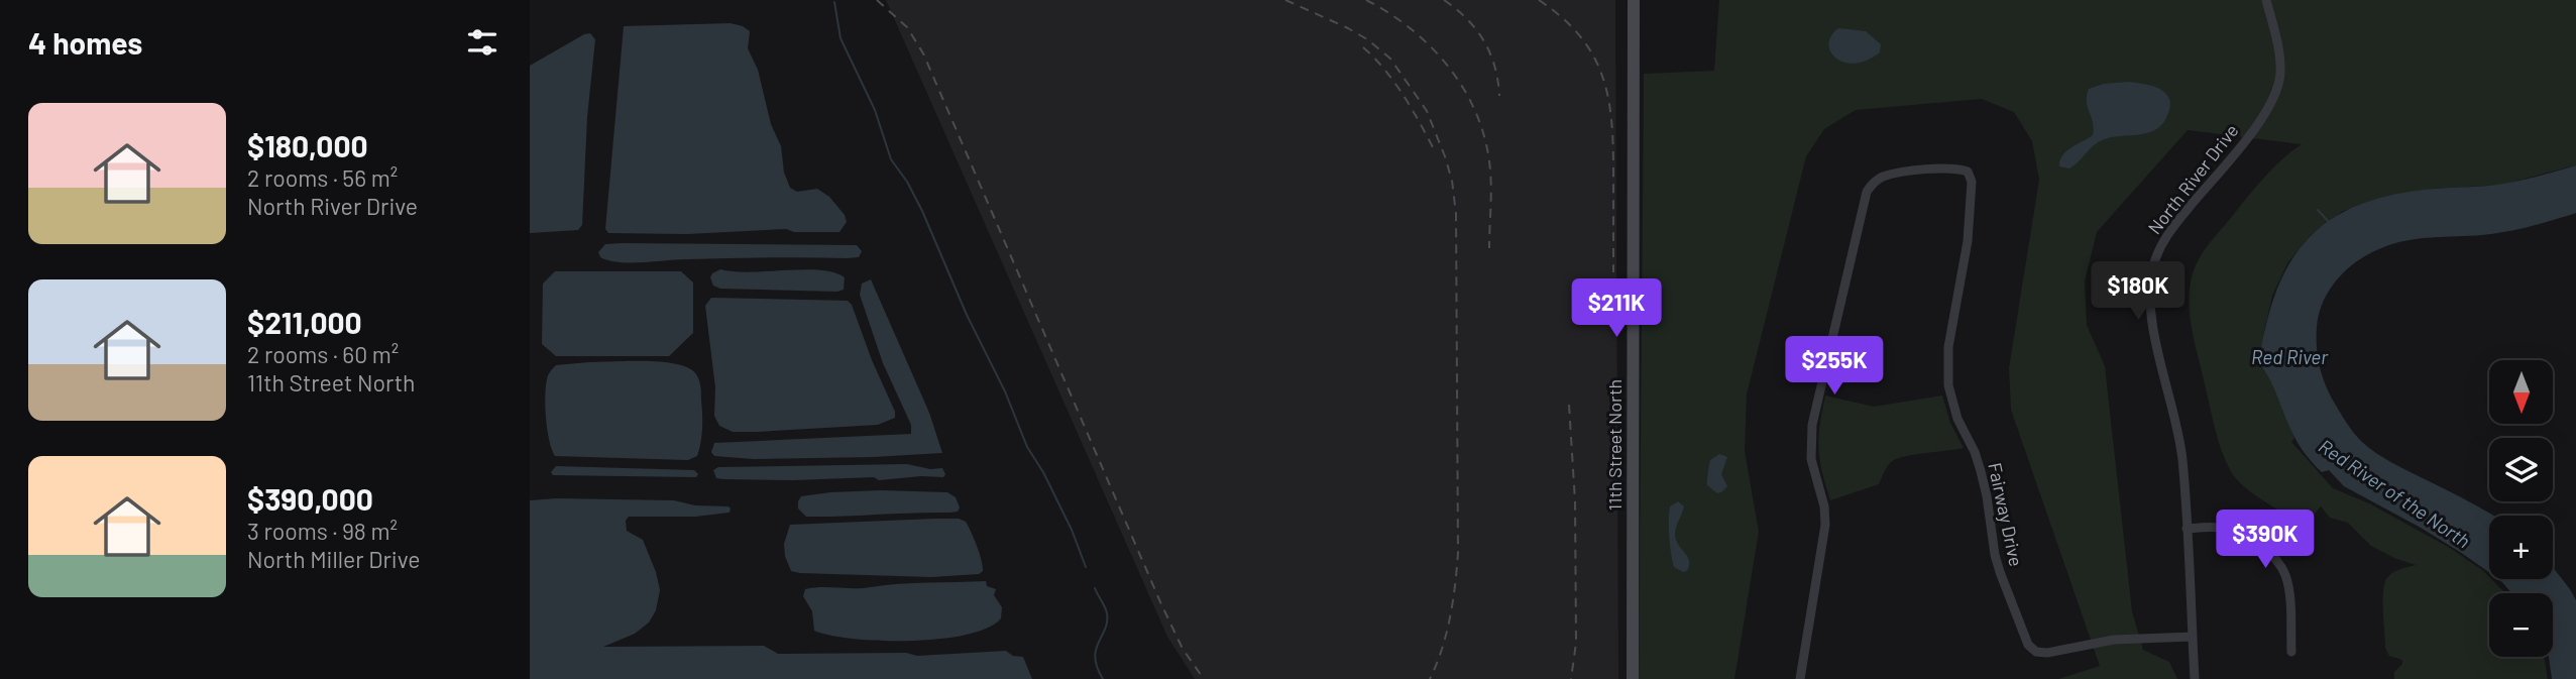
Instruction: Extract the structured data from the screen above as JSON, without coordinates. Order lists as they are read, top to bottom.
{
  "streets": {
    "street": ["North River Drive", "11th Street North", "Fairway Drive"]
  },
  "crossings": [
    ["North River Drive", "Fairway Drive"]
  ],
  "water": ["Red River", "Red River of the North"],
  "north": "bottom",
  "page": {
    "heading": "4 homes",
    "list": [
      {
        "name": "$180,000",
        "note": "2 rooms · 56 m² · North River Drive"
      },
      {
        "name": "$211,000",
        "note": "2 rooms · 60 m² · 11th Street North"
      },
      {
        "name": "$390,000",
        "note": "3 rooms · 98 m² · North Miller Drive"
      }
    ],
    "price": [
      "$180K",
      "$211K",
      "$255K",
      "$390K"
    ],
    "map_buttons": ["+", "−"]
  }
}
